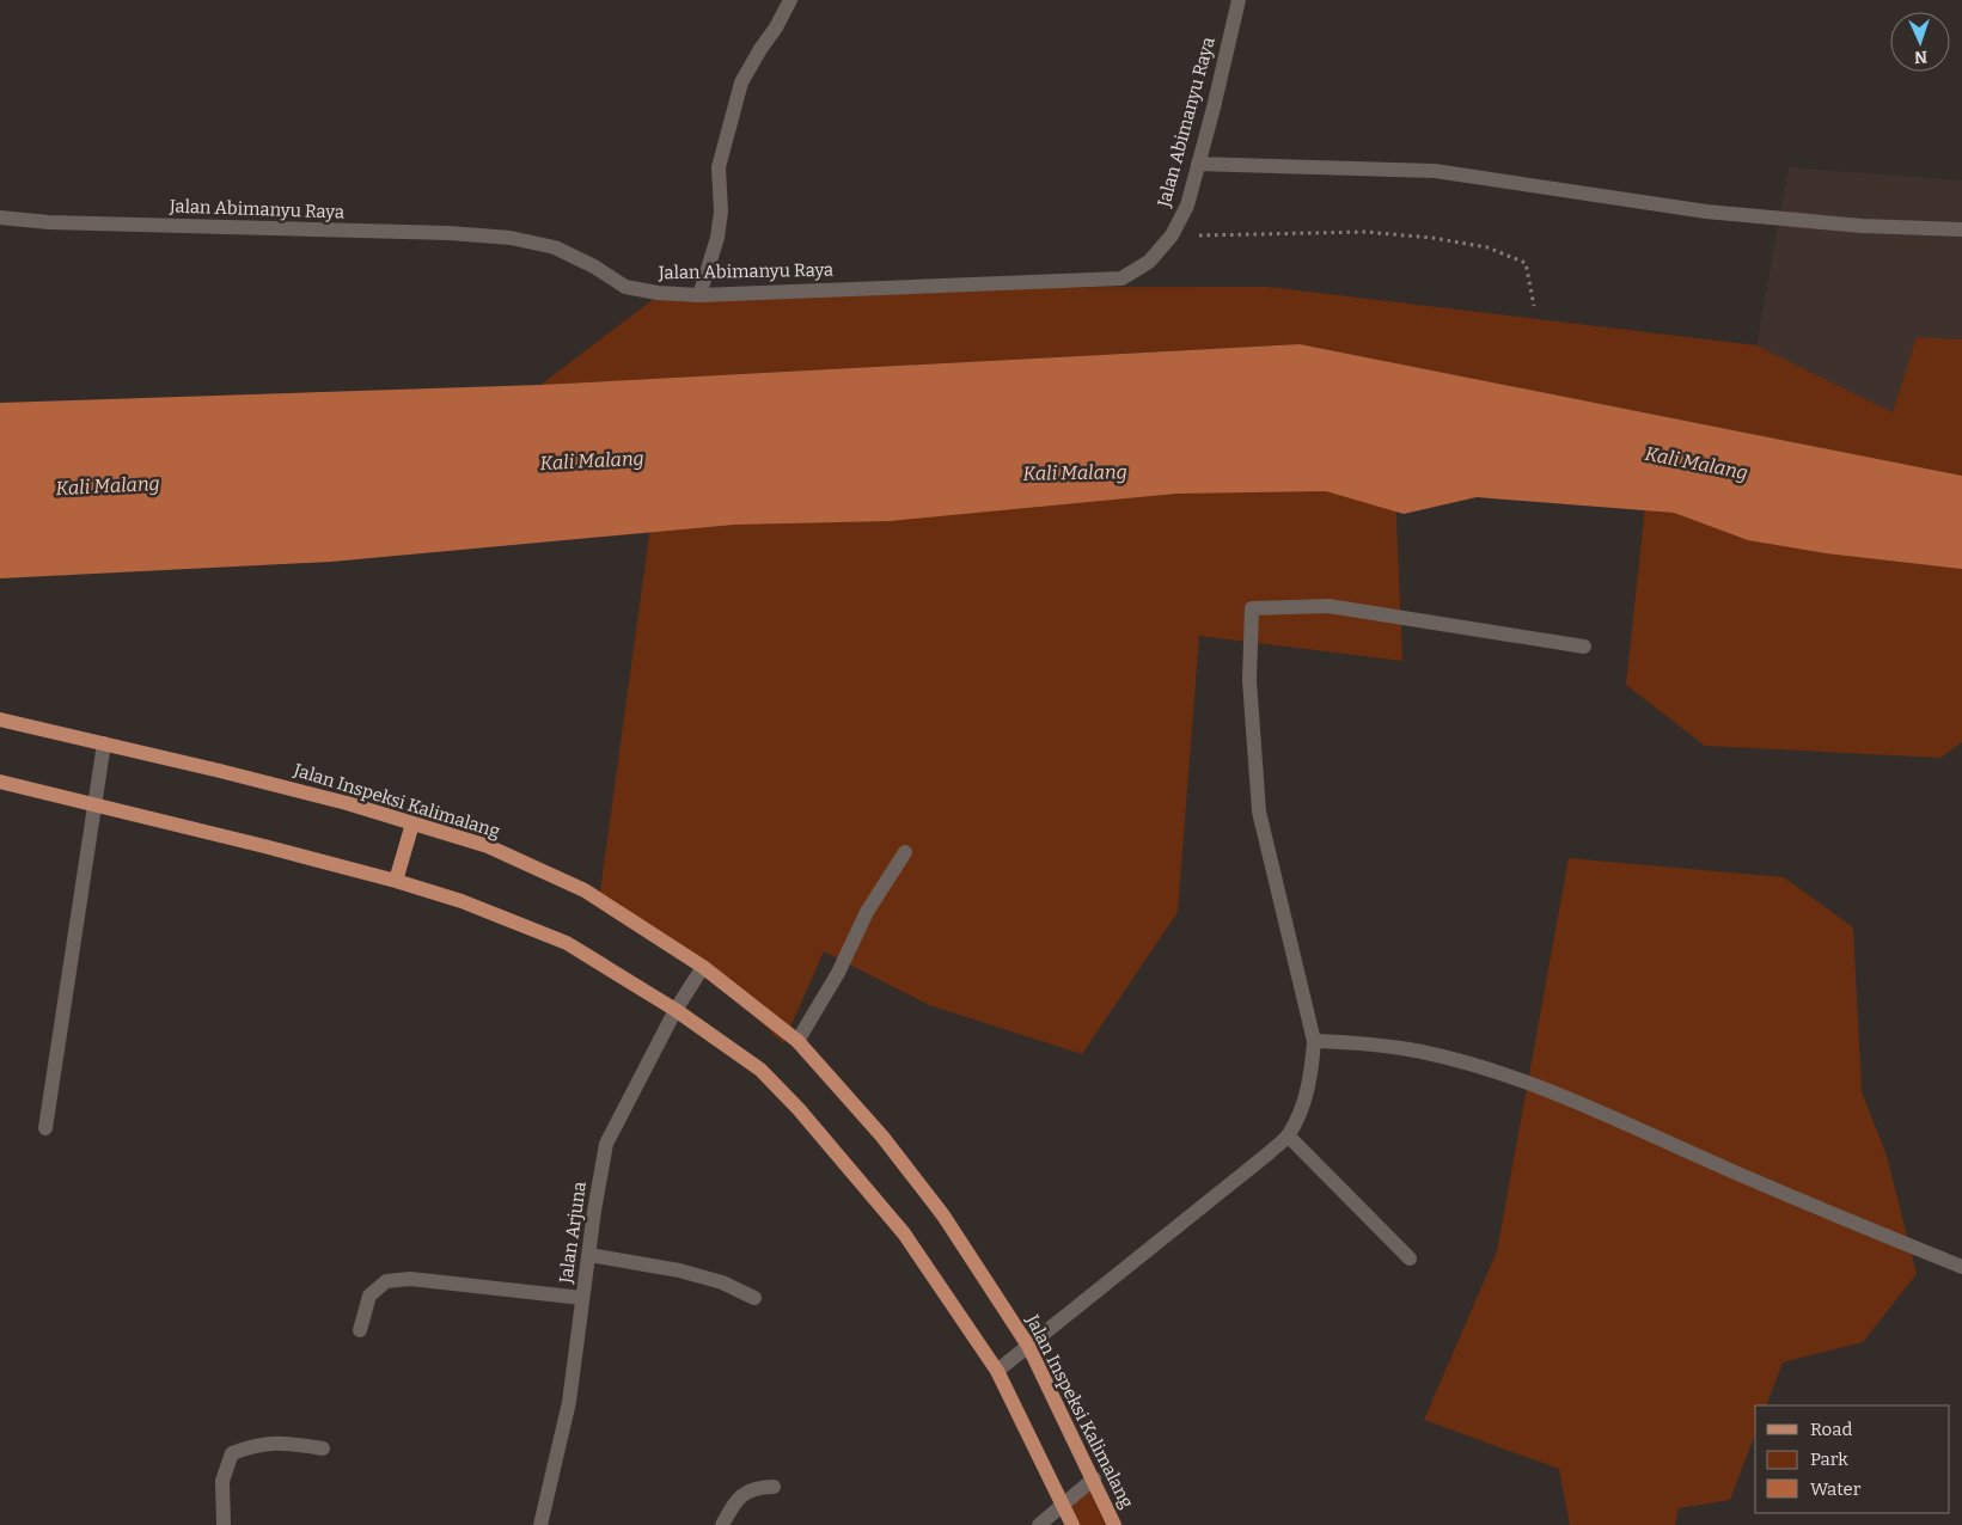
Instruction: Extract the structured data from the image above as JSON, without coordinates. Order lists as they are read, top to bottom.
{
  "streets": {
    "main road": ["Jalan Inspeksi Kalimalang"],
    "street": ["Jalan Abimanyu Raya", "Jalan Arjuna"]
  },
  "crossings": [
    ["Jalan Inspeksi Kalimalang", "Jalan Arjuna"]
  ],
  "water": ["Kali Malang"],
  "legend": ["Road", "Park", "Water"],
  "north": "bottom"
}
